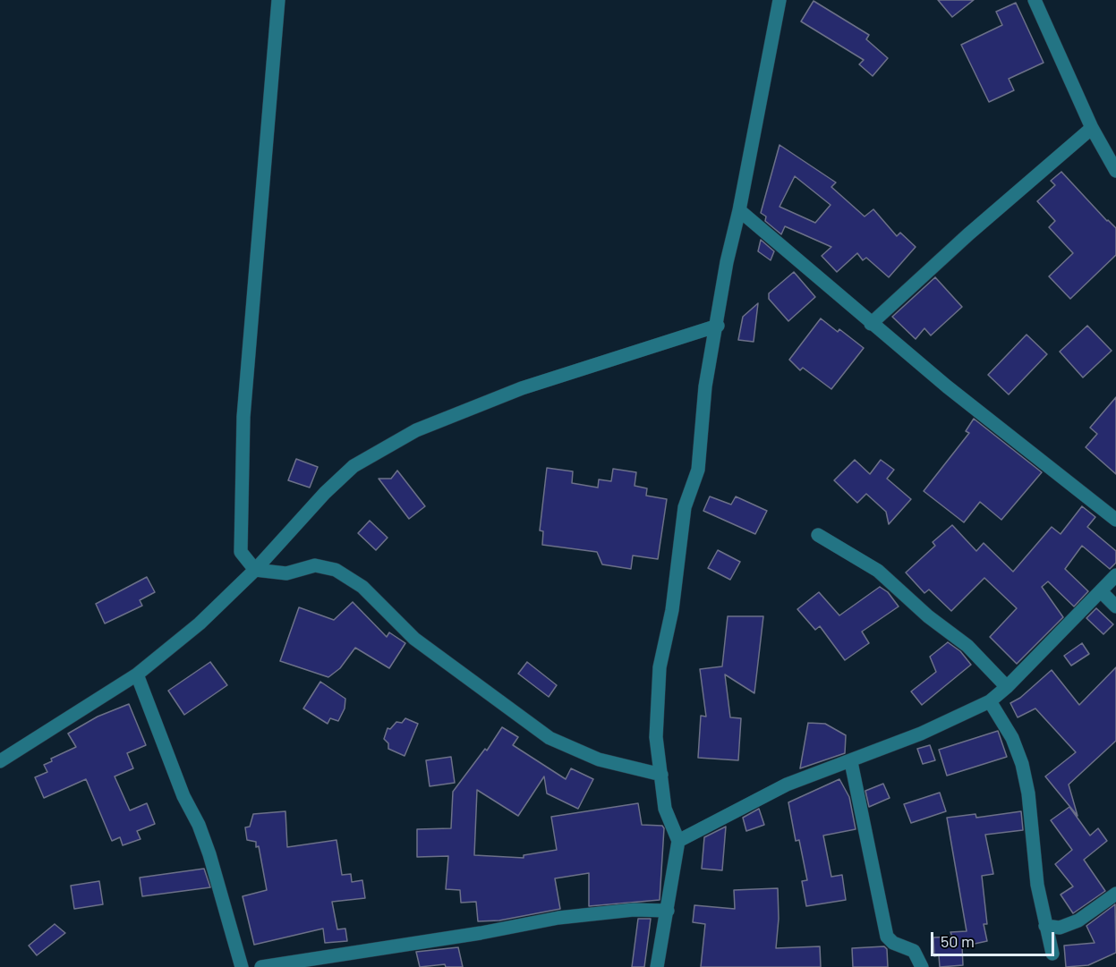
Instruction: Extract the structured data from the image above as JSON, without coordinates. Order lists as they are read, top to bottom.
{
  "scale_bar": "50 m"
}
